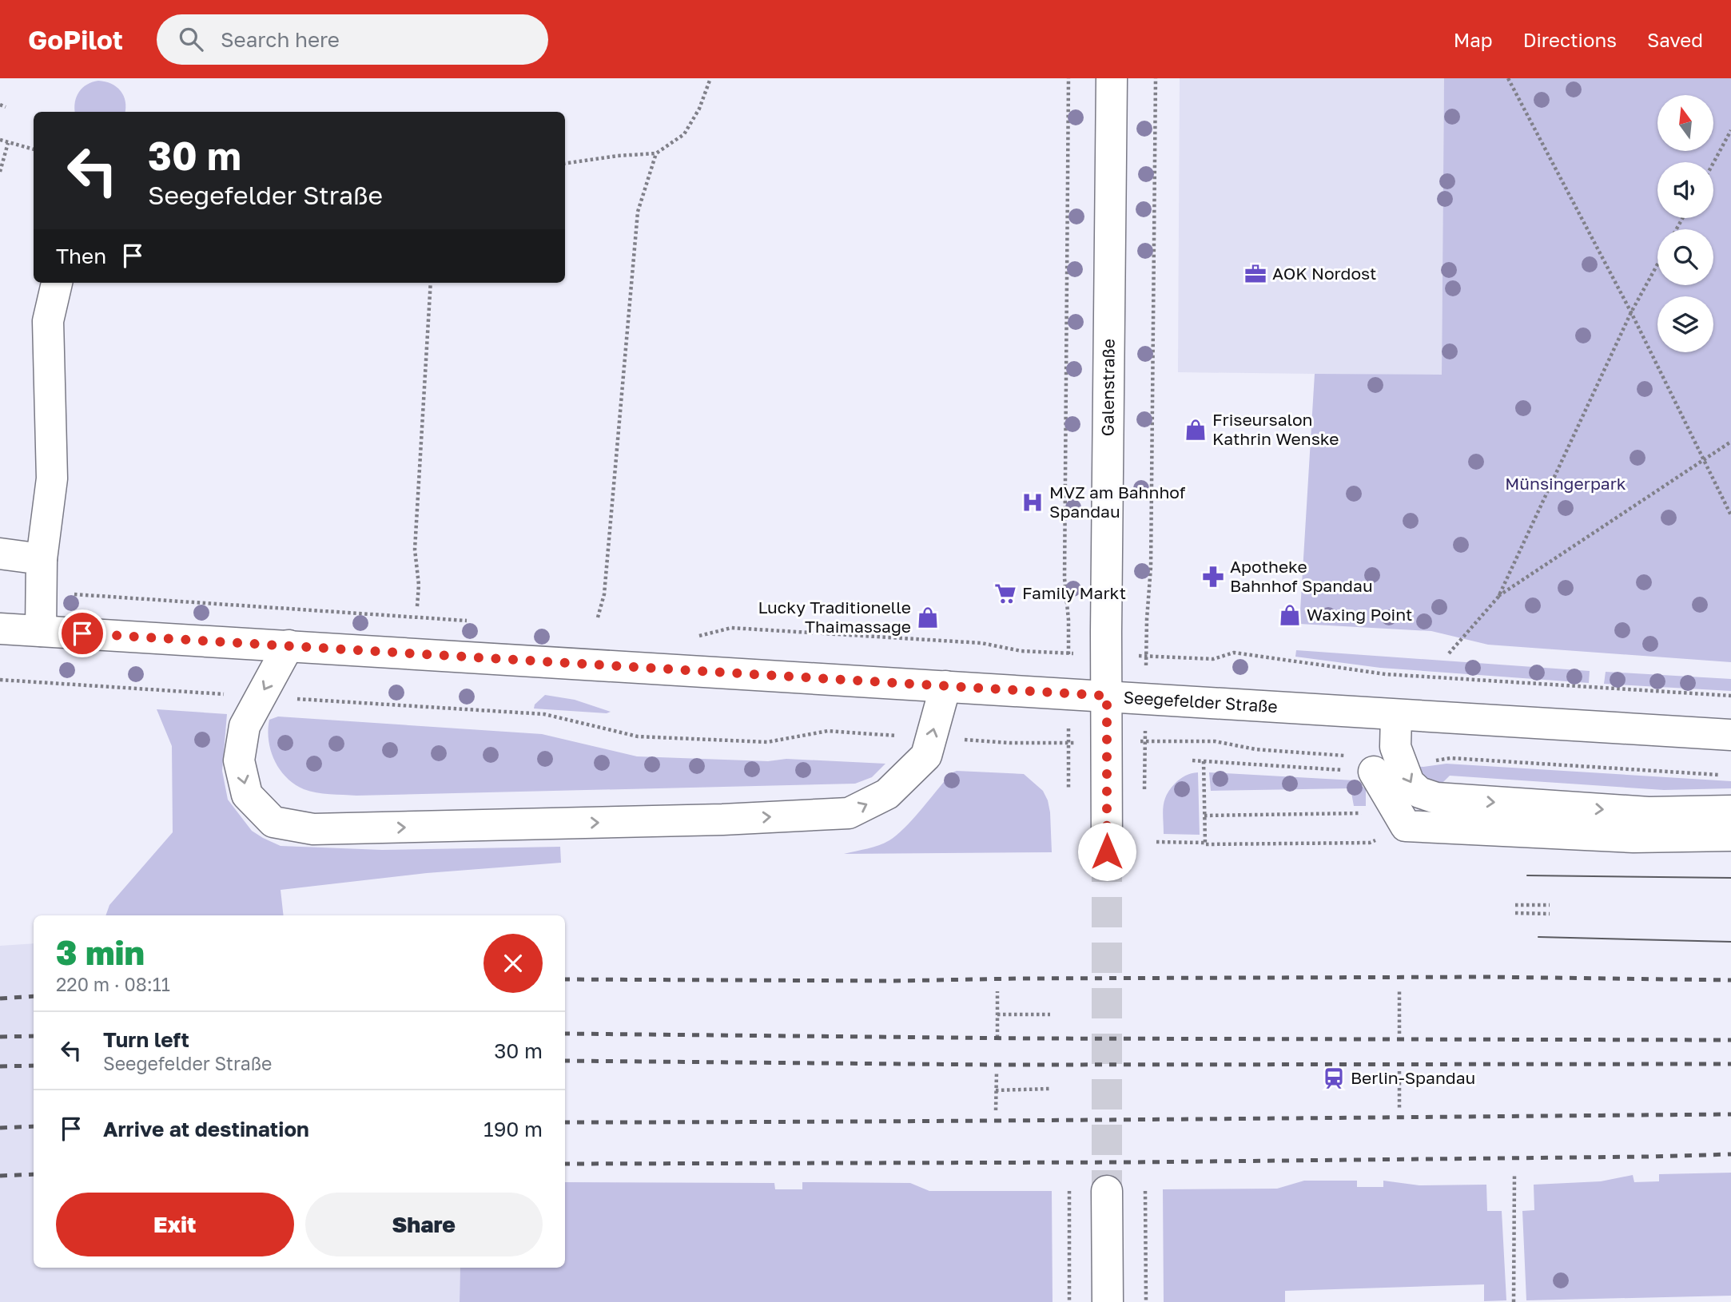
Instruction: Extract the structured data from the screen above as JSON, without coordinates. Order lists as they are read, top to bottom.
{
  "streets": {
    "street": ["Galenstraße", "Seegefelder Straße"]
  },
  "crossings": [
    ["Galenstraße", "Seegefelder Straße"]
  ],
  "parks": ["Münsingerpark"],
  "places": {
    "office": ["AOK Nordost"],
    "shop": ["Friseursalon Kathrin Wenske", "Waxing Point", "Lucky Traditionelle Thaimassage"],
    "hospital": ["MVZ am Bahnhof Spandau"],
    "pharmacy": ["Apotheke Bahnhof Spandau"],
    "supermarket": ["Family Markt"],
    "station": ["Berlin-Spandau"]
  },
  "north": "top",
  "page": {
    "header": "GoPilot",
    "search": "Search here",
    "nav": ["Map", "Directions", "Saved"],
    "turn": ["30 m", "Seegefelder Straße"],
    "then": "Then",
    "heading": ["3 min", "220 m · 08:11"],
    "list": [
      {
        "name": "Turn left",
        "note": "Seegefelder Straße",
        "value": "30 m"
      },
      {
        "name": "Arrive at destination",
        "value": "190 m"
      }
    ],
    "buttons": ["Exit", "Share"]
  }
}
